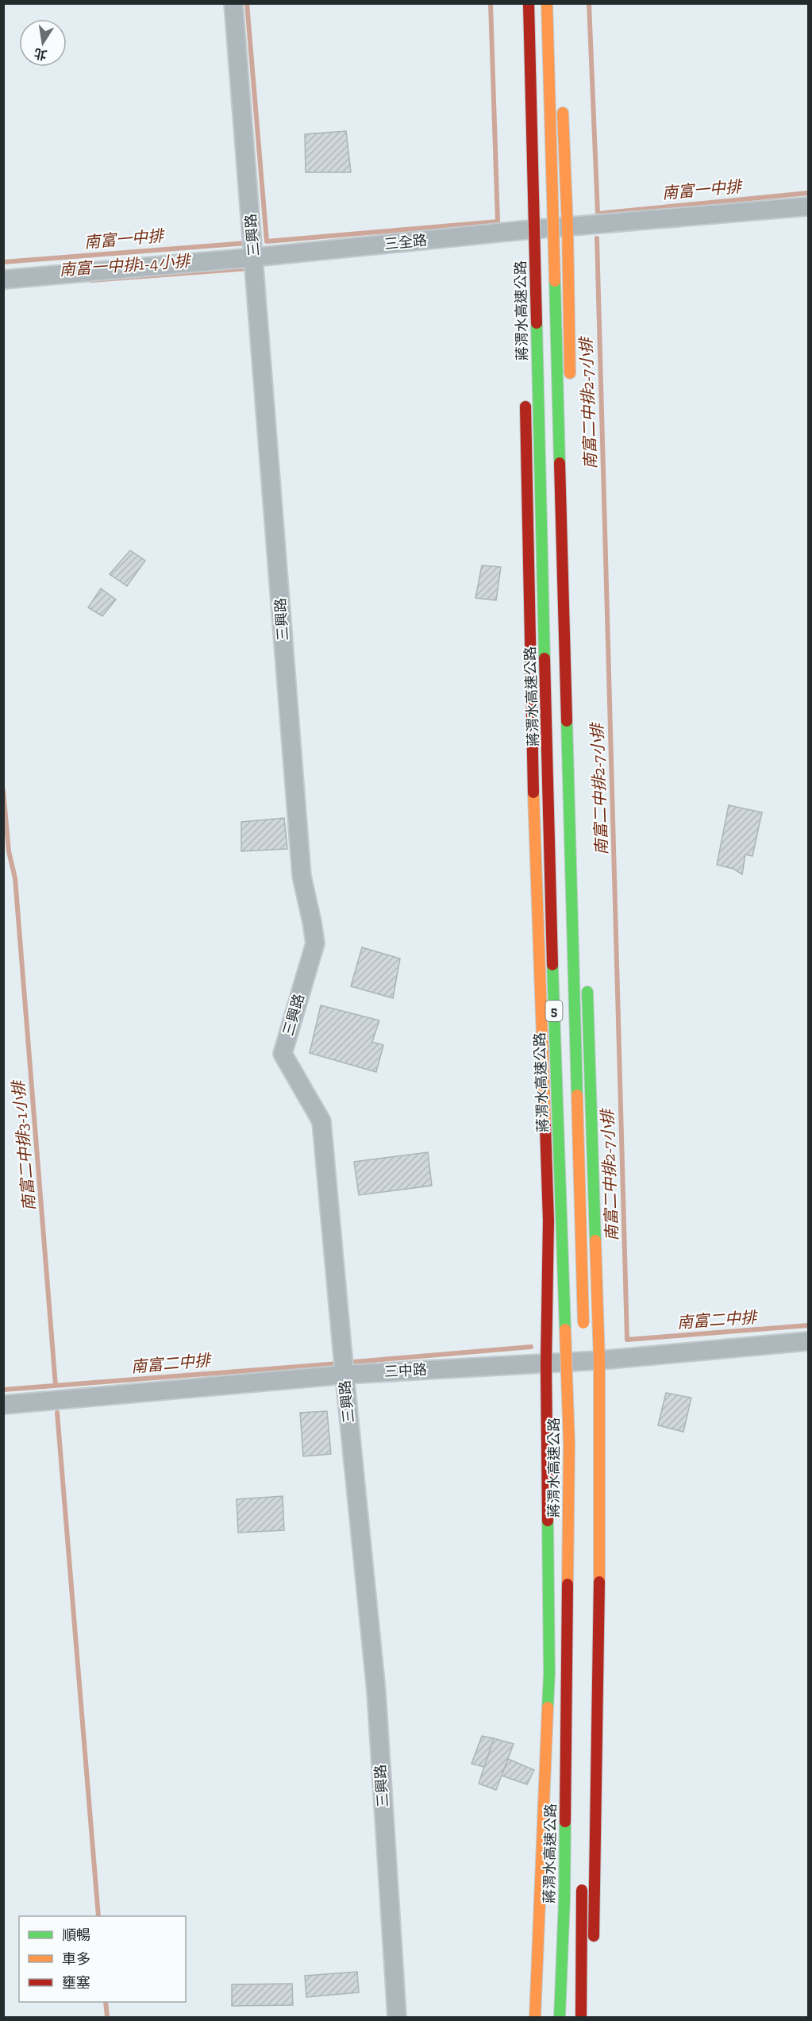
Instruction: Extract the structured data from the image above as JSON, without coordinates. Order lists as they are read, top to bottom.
{
  "streets": {
    "main road": ["蔣渭水高速公路", "5"],
    "street": ["三興路", "三全路", "三中路"]
  },
  "crossings": [
    ["三興路", "三全路"],
    ["三興路", "三中路"]
  ],
  "water": [
    "南富一中排",
    "南富一中排1-4小排",
    "南富二中排2-7小排",
    "南富二中排3-1小排",
    "南富二中排"
  ],
  "legend": ["順暢", "車多", "壅塞"],
  "north": "bottom"
}
